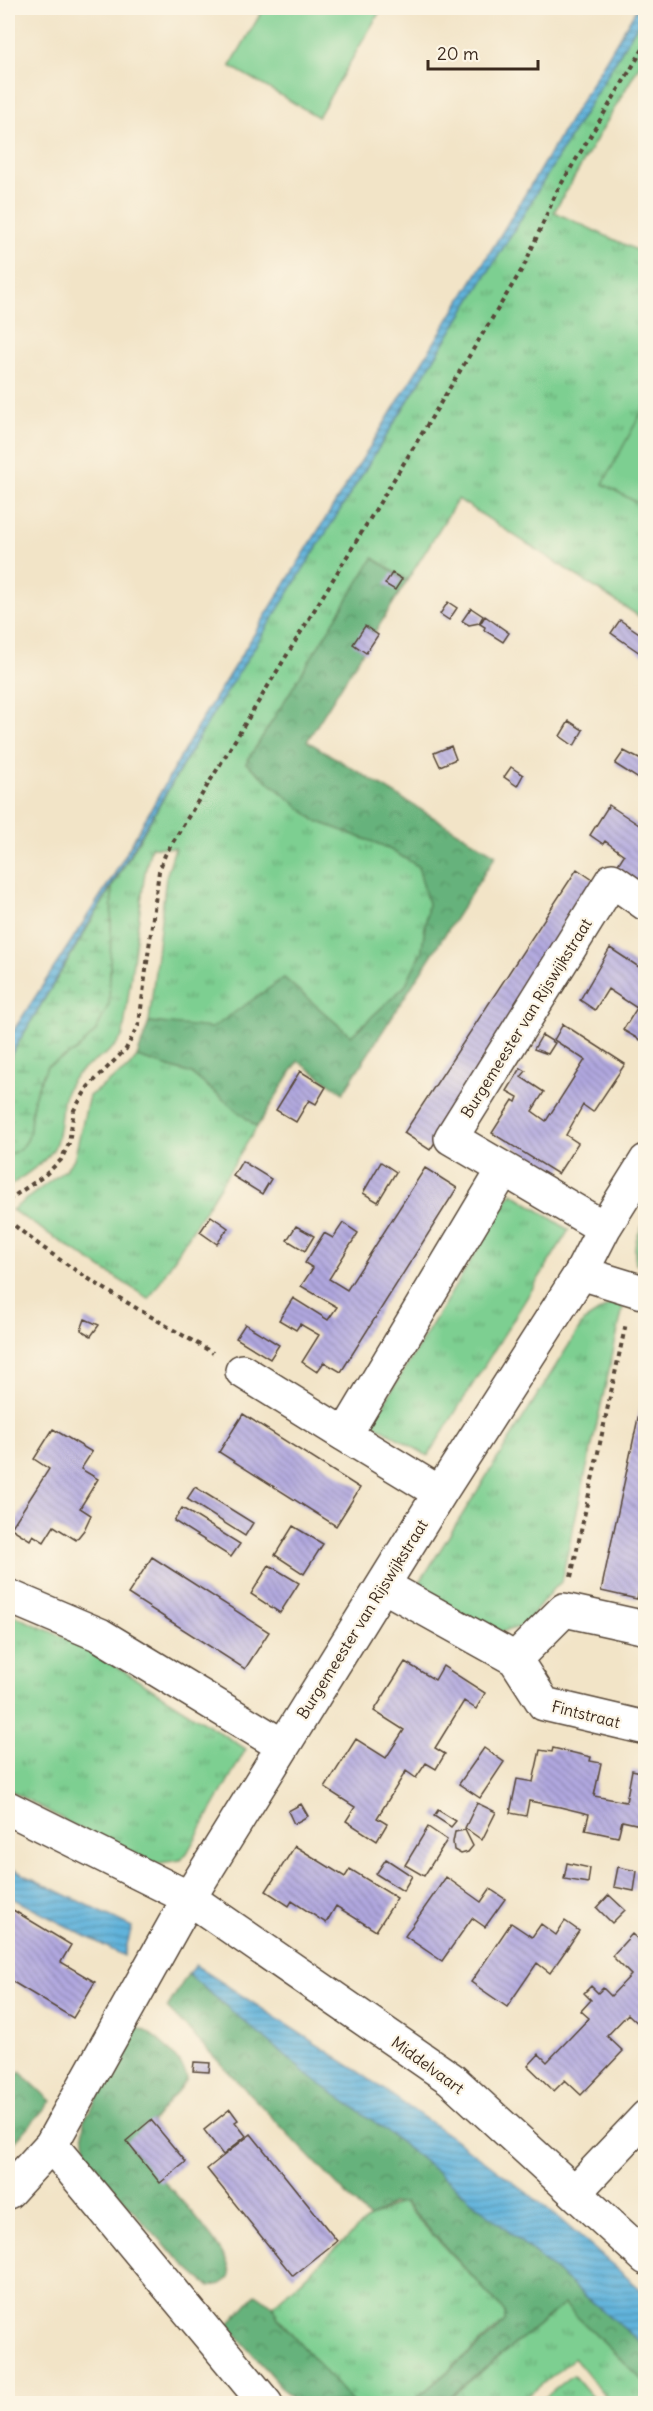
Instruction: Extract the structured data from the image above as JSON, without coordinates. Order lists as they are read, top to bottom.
{
  "streets": {
    "street": ["Burgemeester van Rijswijkstraat", "Fintstraat", "Middelvaart"]
  },
  "crossings": [
    ["Burgemeester van Rijswijkstraat", "Fintstraat"],
    ["Burgemeester van Rijswijkstraat", "Middelvaart"]
  ],
  "scale_bar": "20 m"
}
